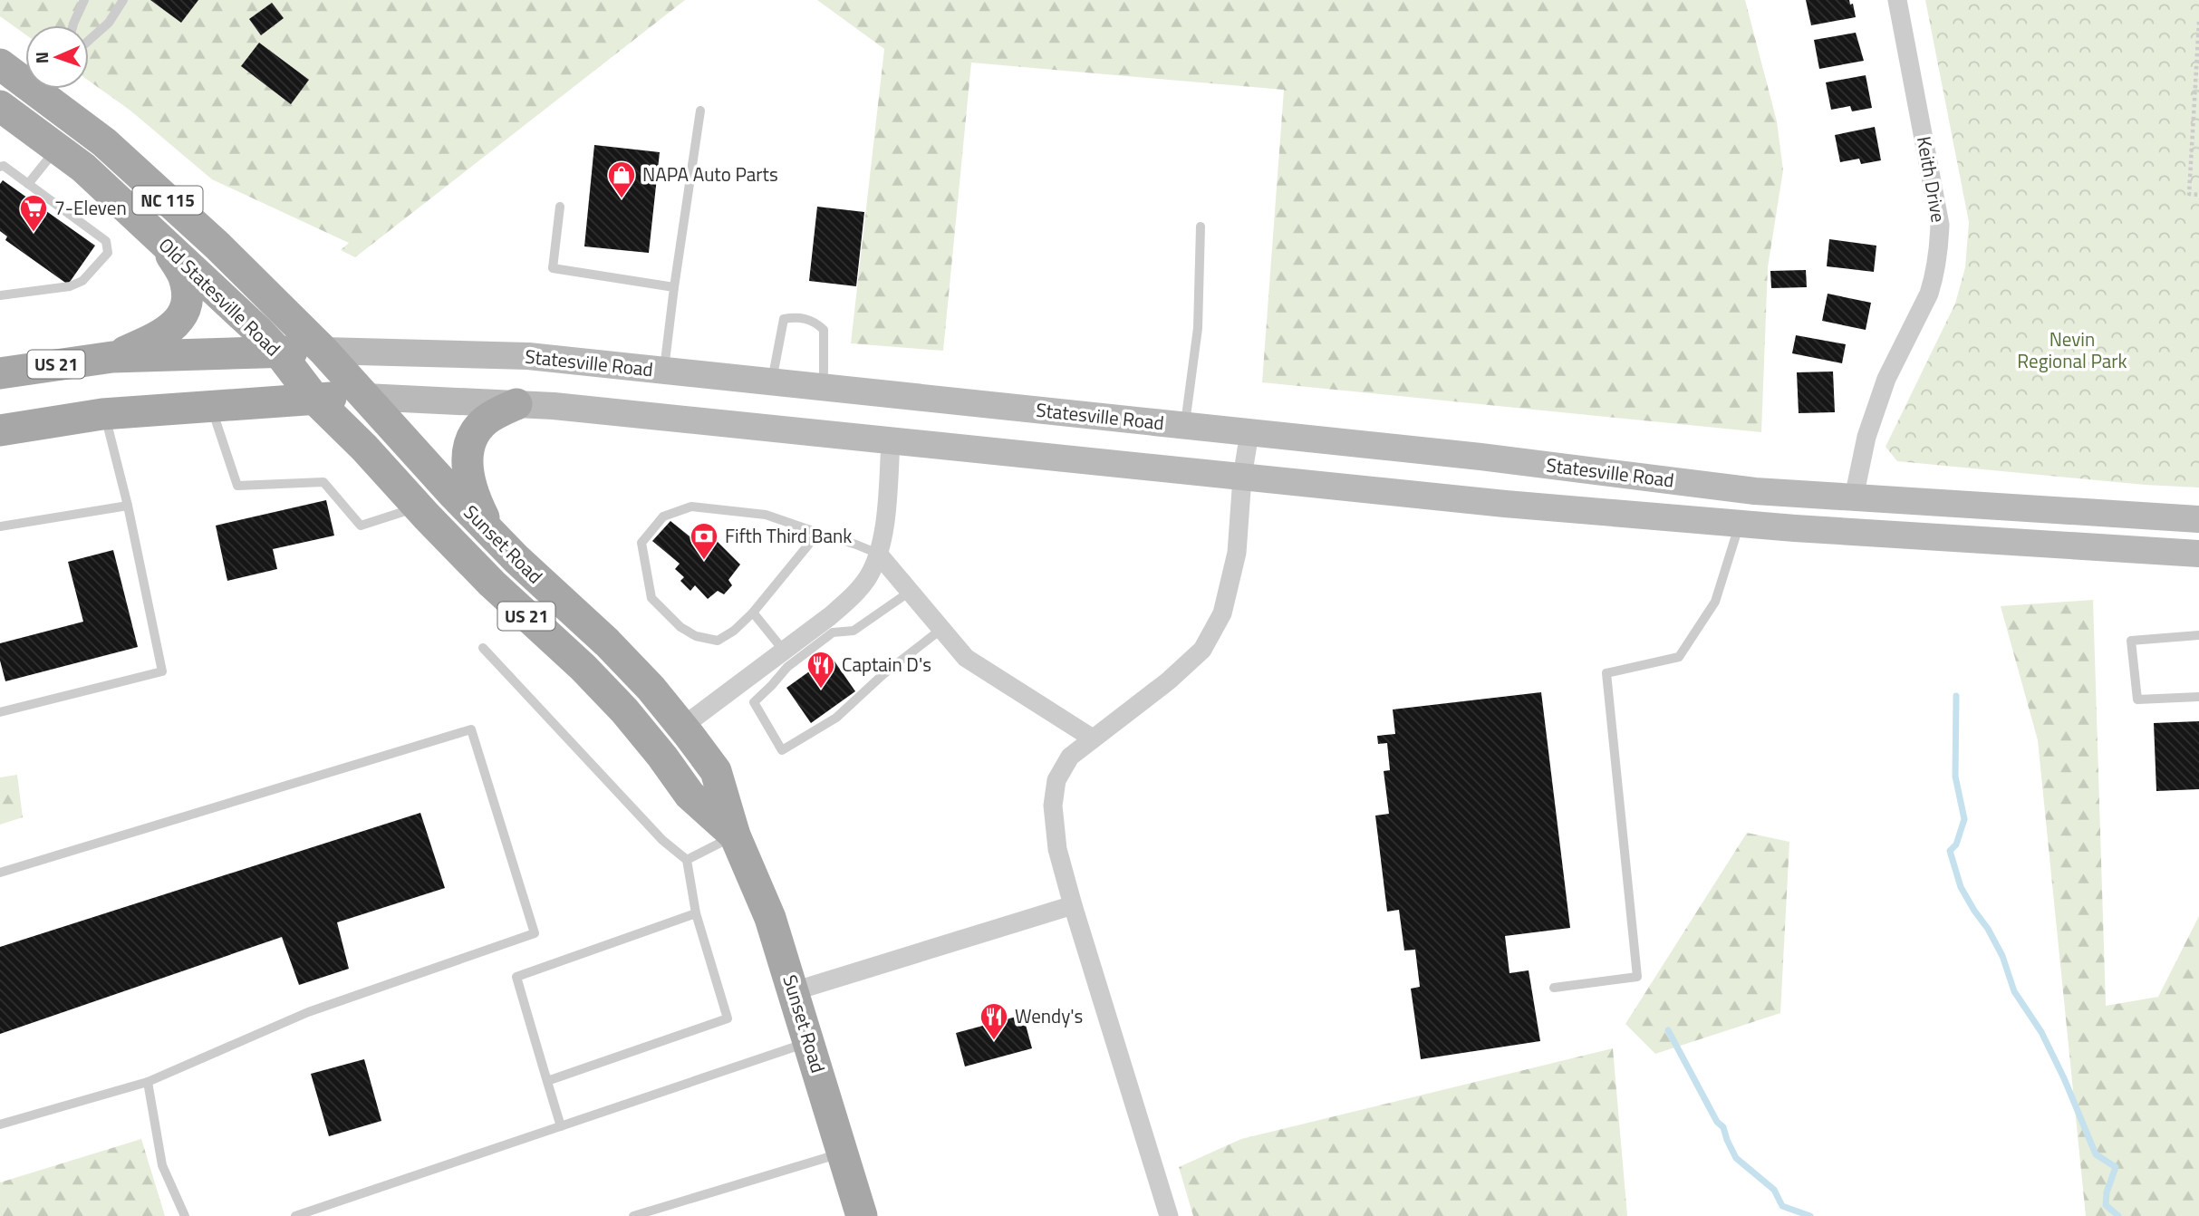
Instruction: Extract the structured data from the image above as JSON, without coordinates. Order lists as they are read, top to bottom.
{
  "streets": {
    "main road": [
      "NC 115",
      "Old Statesville Road",
      "Statesville Road",
      "US 21",
      "Sunset Road"
    ],
    "street": ["Keith Drive"]
  },
  "crossings": [
    ["Keith Drive", "Statesville Road"],
    ["Old Statesville Road", "Statesville Road"],
    ["Old Statesville Road", "Sunset Road"],
    ["Statesville Road", "Sunset Road"]
  ],
  "parks": ["Nevin Regional Park"],
  "places": {
    "shop": ["NAPA Auto Parts"],
    "supermarket": ["7-Eleven"],
    "bank": ["Fifth Third Bank"],
    "restaurant": ["Captain D's", "Wendy's"]
  },
  "north": "left"
}
